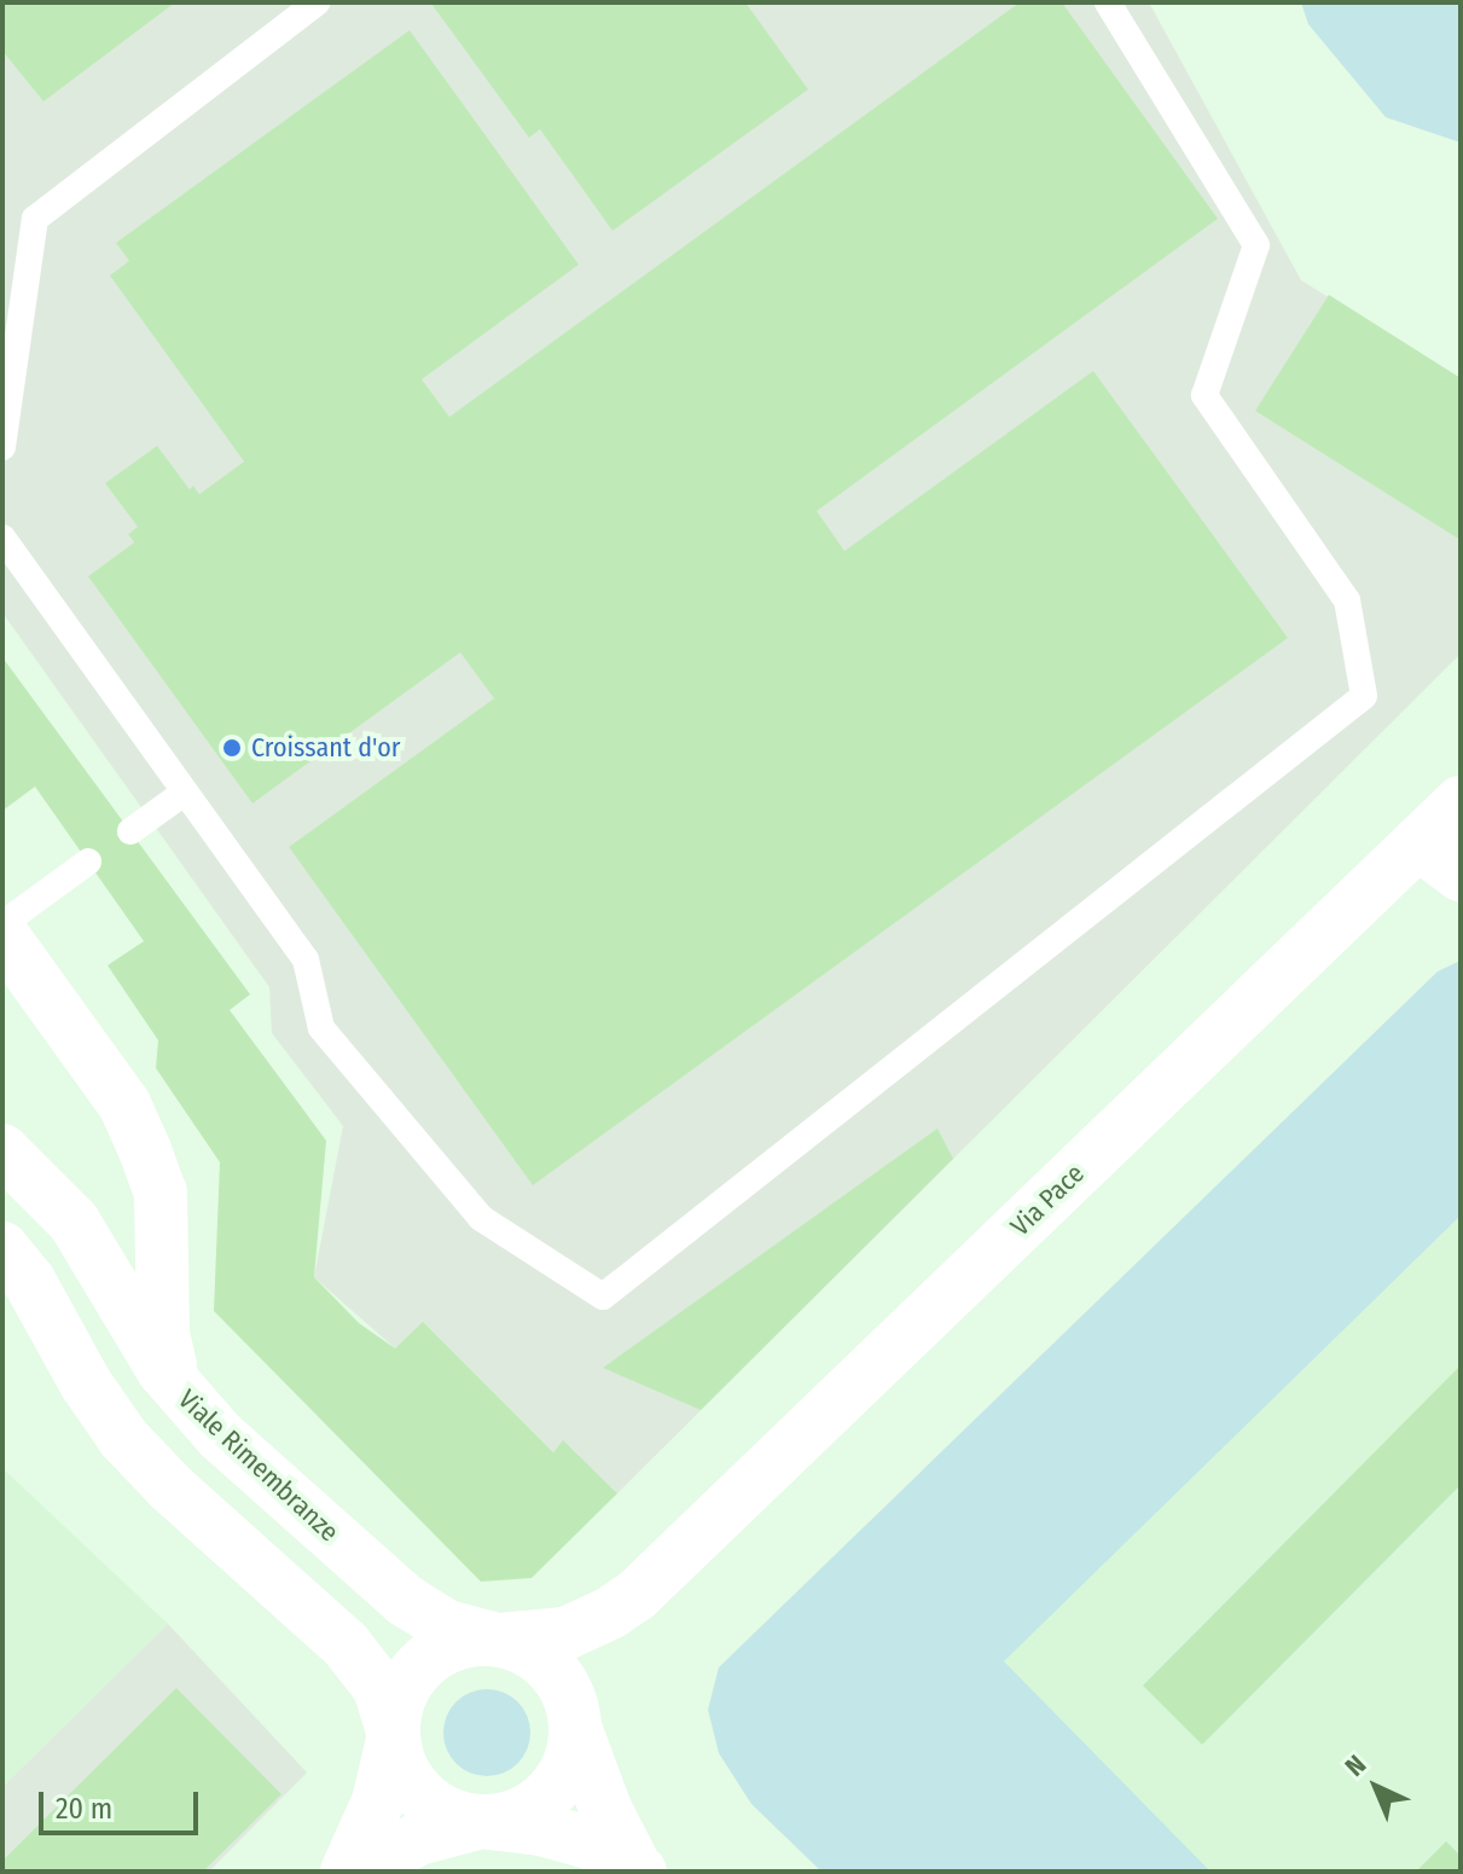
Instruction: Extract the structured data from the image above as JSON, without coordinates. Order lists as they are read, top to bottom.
{
  "streets": {
    "street": ["Via Pace", "Viale Rimembranze"]
  },
  "crossings": [
    ["Via Pace", "Viale Rimembranze"]
  ],
  "places": ["Croissant d'or"],
  "scale_bar": "20 m",
  "north": "top left"
}
